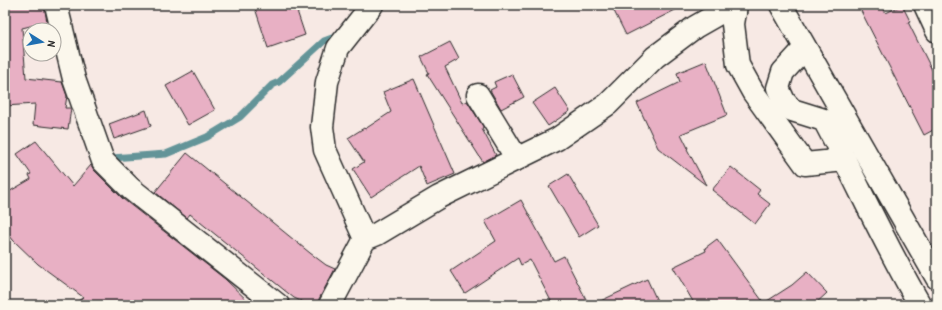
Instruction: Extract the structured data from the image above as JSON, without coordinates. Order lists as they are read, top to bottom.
{
  "north": "right"
}
